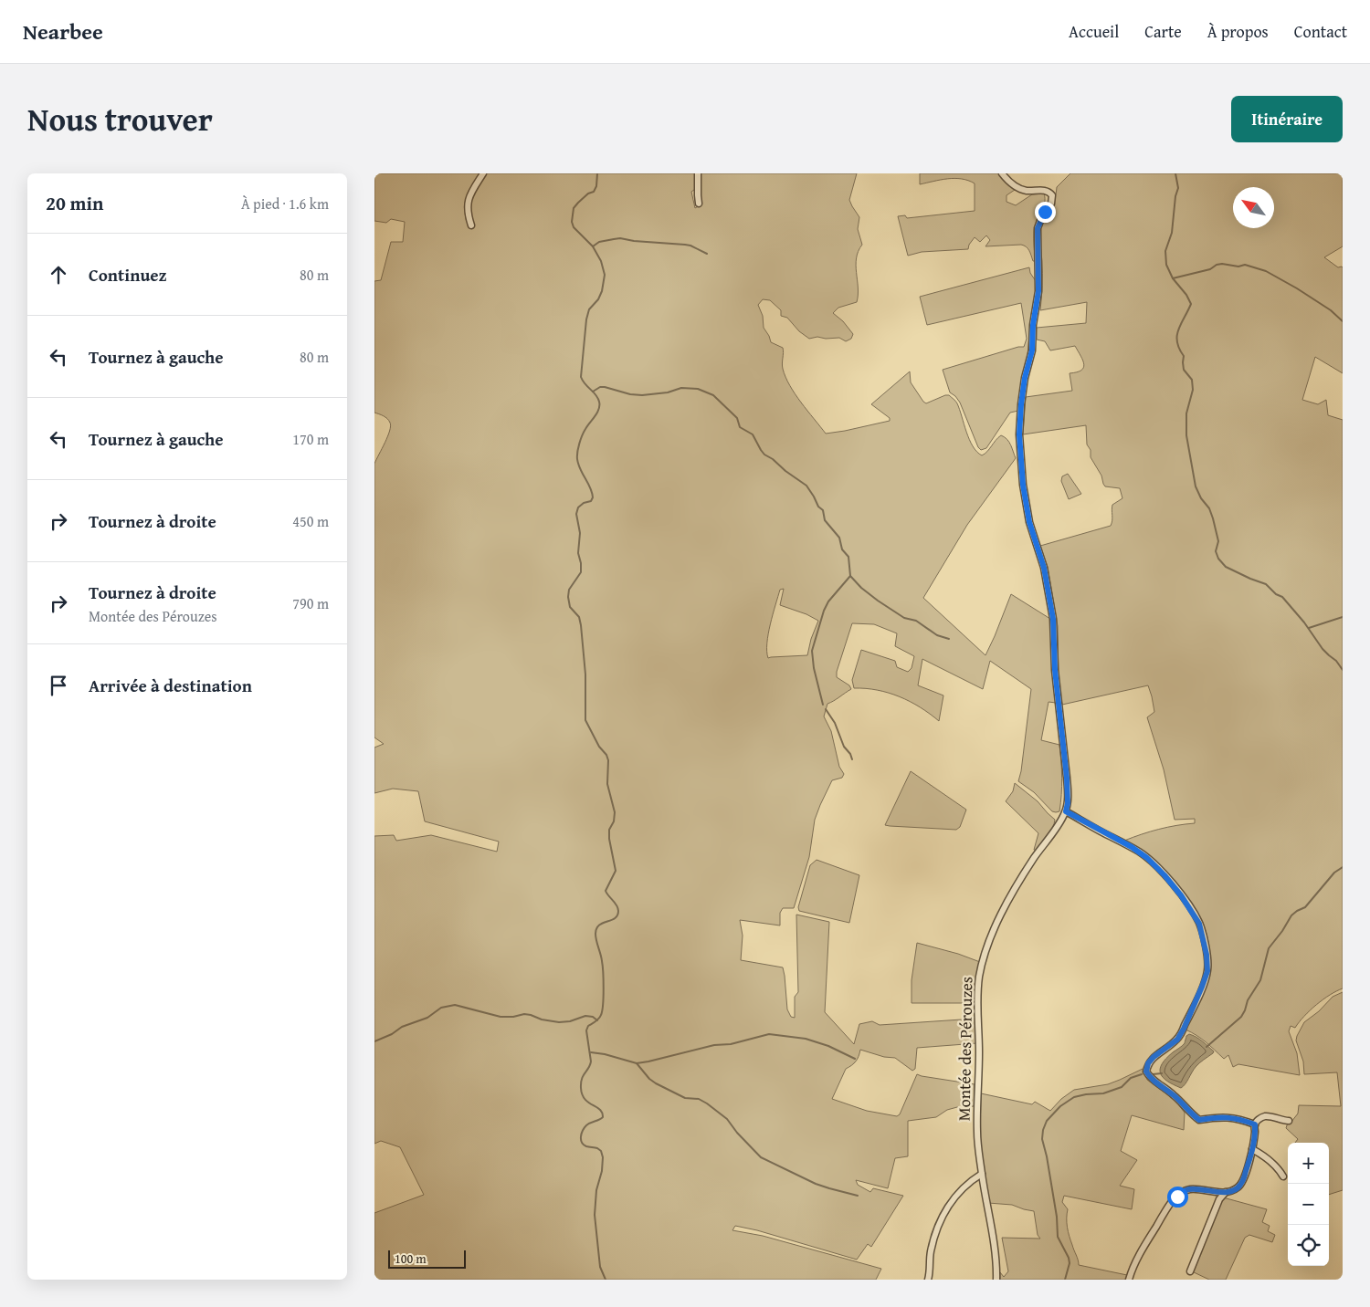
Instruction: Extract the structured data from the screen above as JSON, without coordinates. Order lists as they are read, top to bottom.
{
  "streets": {
    "street": ["Montée des Pérouzes"]
  },
  "scale_bar": "100 m",
  "north": "top left",
  "page": {
    "header": "Nearbee",
    "nav": [
      "Accueil",
      "Carte",
      "À propos",
      "Contact"
    ],
    "title": "Nous trouver",
    "buttons": "Itinéraire",
    "heading": ["20 min", "À pied · 1.6 km"],
    "list": [
      ["Continuez", "80 m"],
      ["Tournez à gauche", "80 m"],
      ["Tournez à gauche", "170 m"],
      ["Tournez à droite", "450 m"],
      ["Tournez à droite", "Montée des Pérouzes", "790 m"],
      "Arrivée à destination"
    ],
    "map_buttons": ["+", "−"],
    "scale": "100 m"
  }
}
